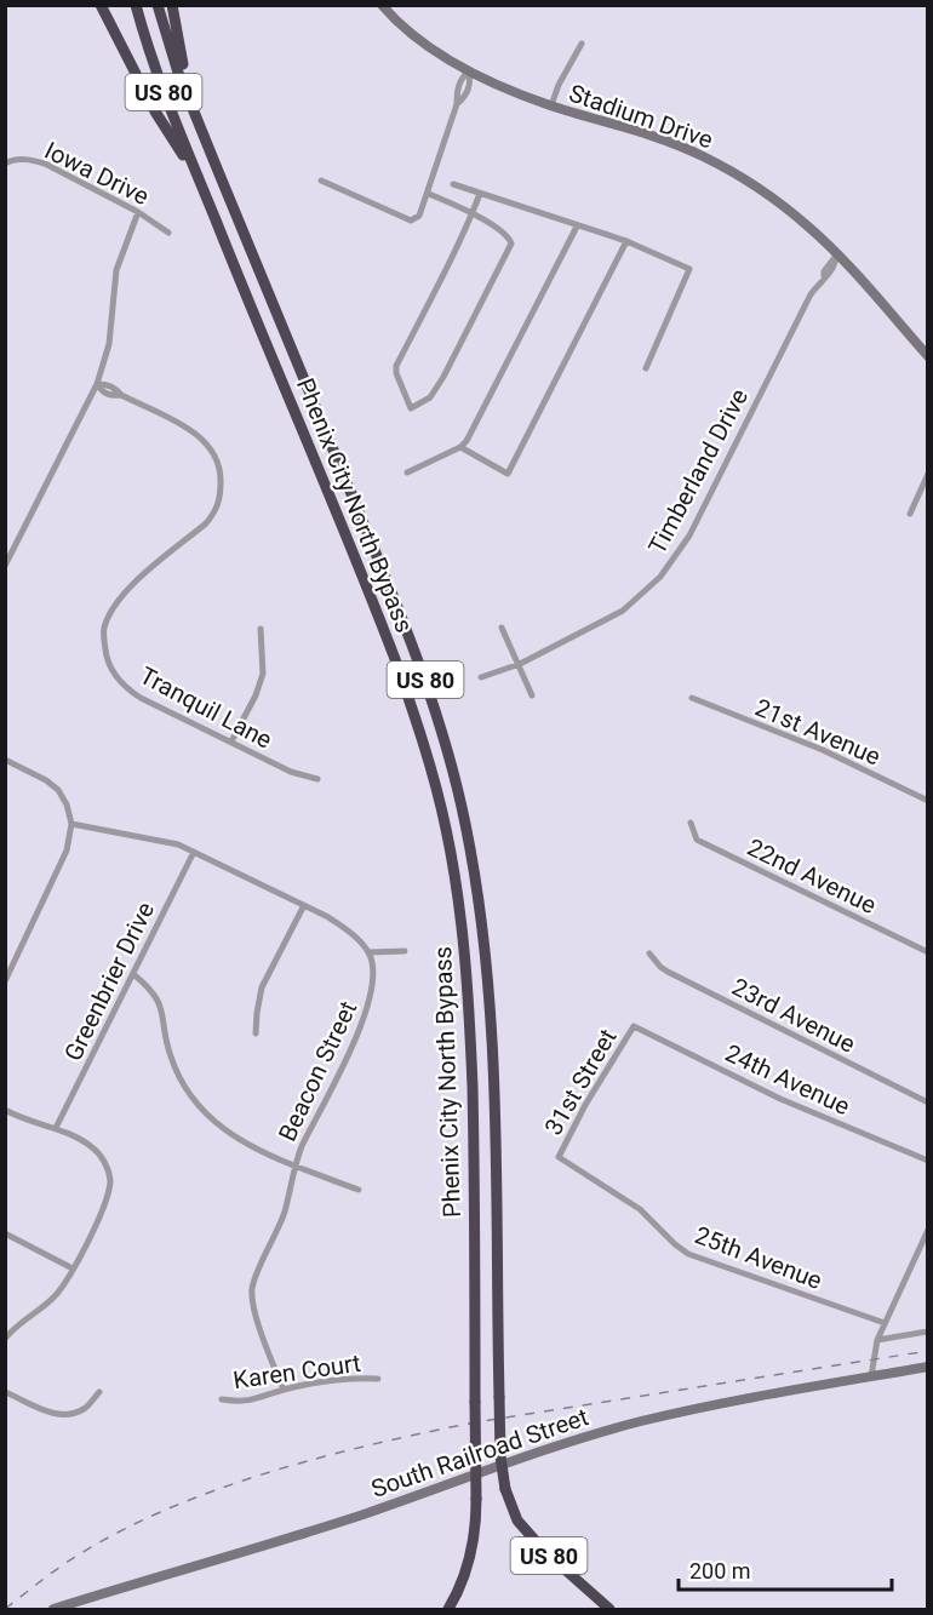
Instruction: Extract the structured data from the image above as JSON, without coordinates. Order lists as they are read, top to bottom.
{
  "streets": {
    "highway": ["US 80", "Phenix City North Bypass"],
    "street": [
      "Stadium Drive",
      "Iowa Drive",
      "Timberland Drive",
      "Tranquil Lane",
      "21st Avenue",
      "22nd Avenue",
      "Greenbrier Drive",
      "23rd Avenue",
      "Beacon Street",
      "24th Avenue",
      "31st Street",
      "25th Avenue",
      "Karen Court",
      "South Railroad Street"
    ]
  },
  "crossings": [
    ["Stadium Drive", "Timberland Drive"],
    ["Beacon Street", "Karen Court"],
    ["24th Avenue", "31st Street"],
    ["31st Street", "25th Avenue"]
  ],
  "scale_bar": "200 m"
}
